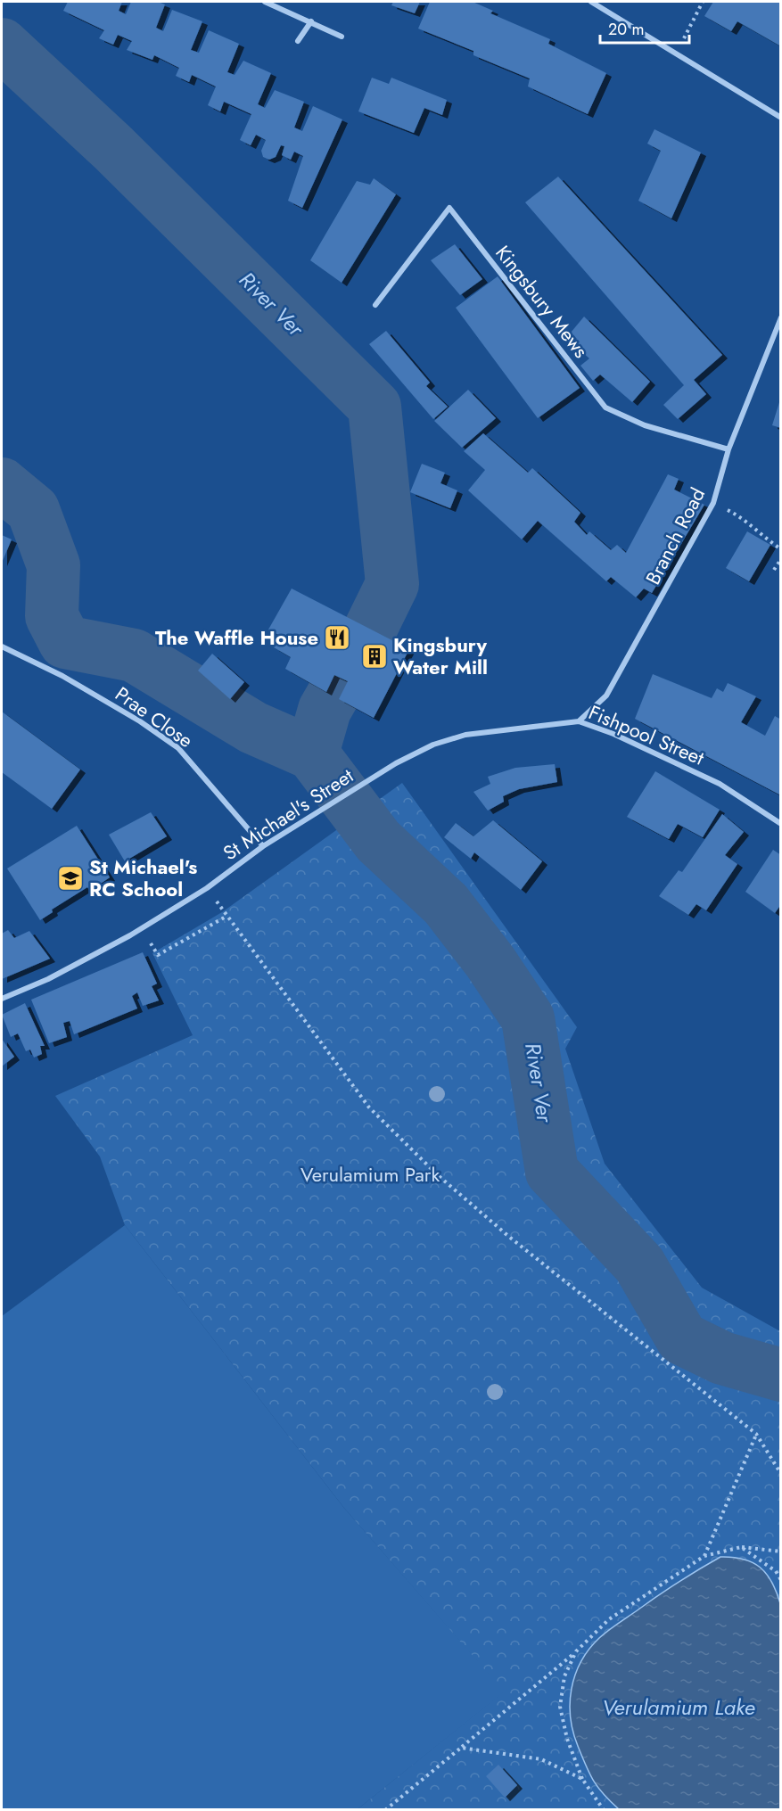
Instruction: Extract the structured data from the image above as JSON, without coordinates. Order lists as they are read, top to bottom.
{
  "streets": {
    "street": [
      "Kingsbury Mews",
      "Branch Road",
      "Prae Close",
      "Fishpool Street",
      "St Michael's Street"
    ]
  },
  "crossings": [
    ["Kingsbury Mews", "Branch Road"],
    ["Branch Road", "Fishpool Street"],
    ["Prae Close", "St Michael's Street"],
    ["Fishpool Street", "St Michael's Street"]
  ],
  "water": ["River Ver", "Verulamium Lake"],
  "parks": ["Verulamium Park"],
  "places": {
    "restaurant": ["The Waffle House"],
    "building": ["Kingsbury Water Mill"],
    "school or university": ["St Michael's RC School"]
  },
  "scale_bar": "20 m"
}
